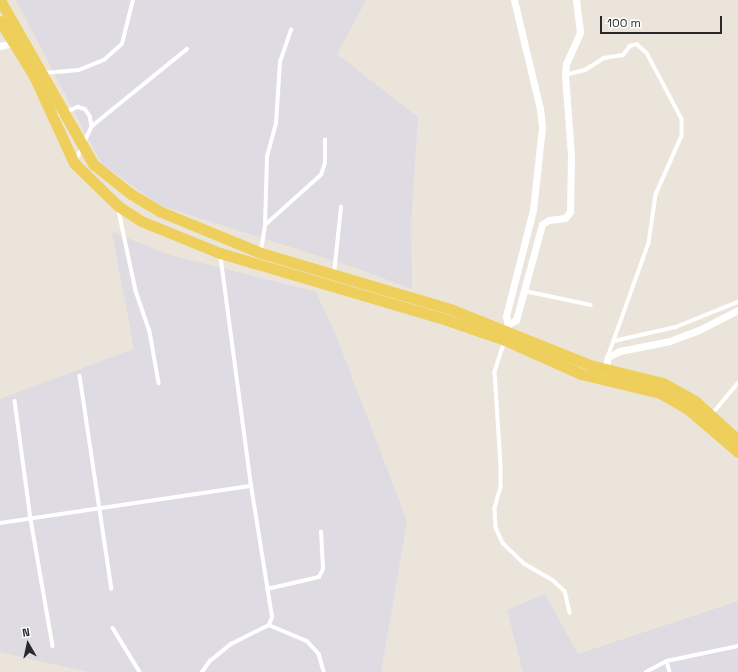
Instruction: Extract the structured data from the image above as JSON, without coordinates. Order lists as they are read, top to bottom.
{
  "scale_bar": "100 m",
  "north": "top"
}
